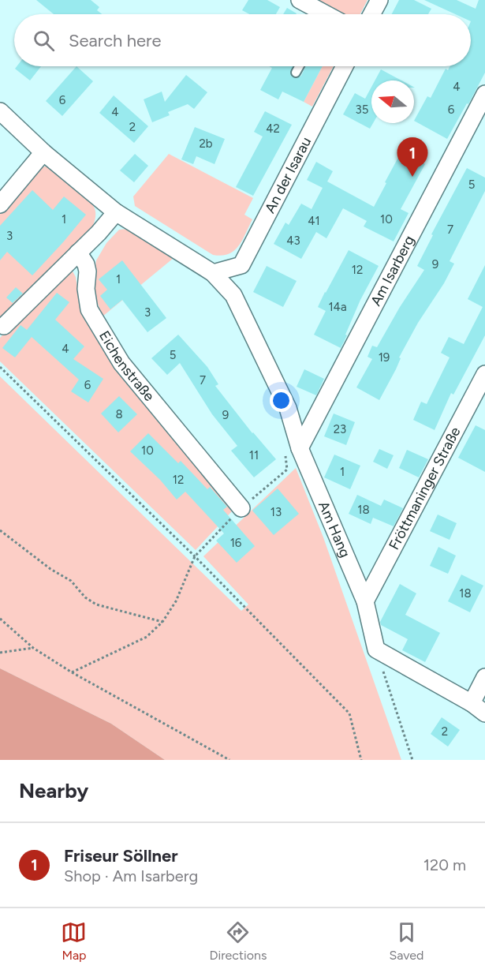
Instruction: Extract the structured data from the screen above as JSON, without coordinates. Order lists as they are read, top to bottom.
{
  "streets": {
    "street": [
      "An der Isarau",
      "Am Isarberg",
      "Eichenstraße",
      "Fröttmaninger Straße",
      "Am Hang"
    ]
  },
  "crossings": [
    ["Am Isarberg", "Am Hang"],
    ["Fröttmaninger Straße", "Am Hang"]
  ],
  "house_numbers": [
    "4",
    "6",
    "35",
    "6",
    "4",
    "2",
    "42",
    "2b",
    "5",
    "1",
    "10",
    "41",
    "7",
    "3",
    "43",
    "9",
    "12",
    "1",
    "14a",
    "3",
    "4",
    "5",
    "19",
    "7",
    "6",
    "8",
    "9",
    "23",
    "10",
    "11",
    "1",
    "12",
    "18",
    "13",
    "16",
    "18",
    "2"
  ],
  "north": "left",
  "page": {
    "search": "Search here",
    "pins": "1",
    "heading": "Nearby",
    "list": [
      {
        "mark": "1",
        "name": "Friseur Söllner",
        "note": "Shop · Am Isarberg",
        "value": "120 m"
      }
    ],
    "nav": ["Map", "Directions", "Saved"]
  }
}
